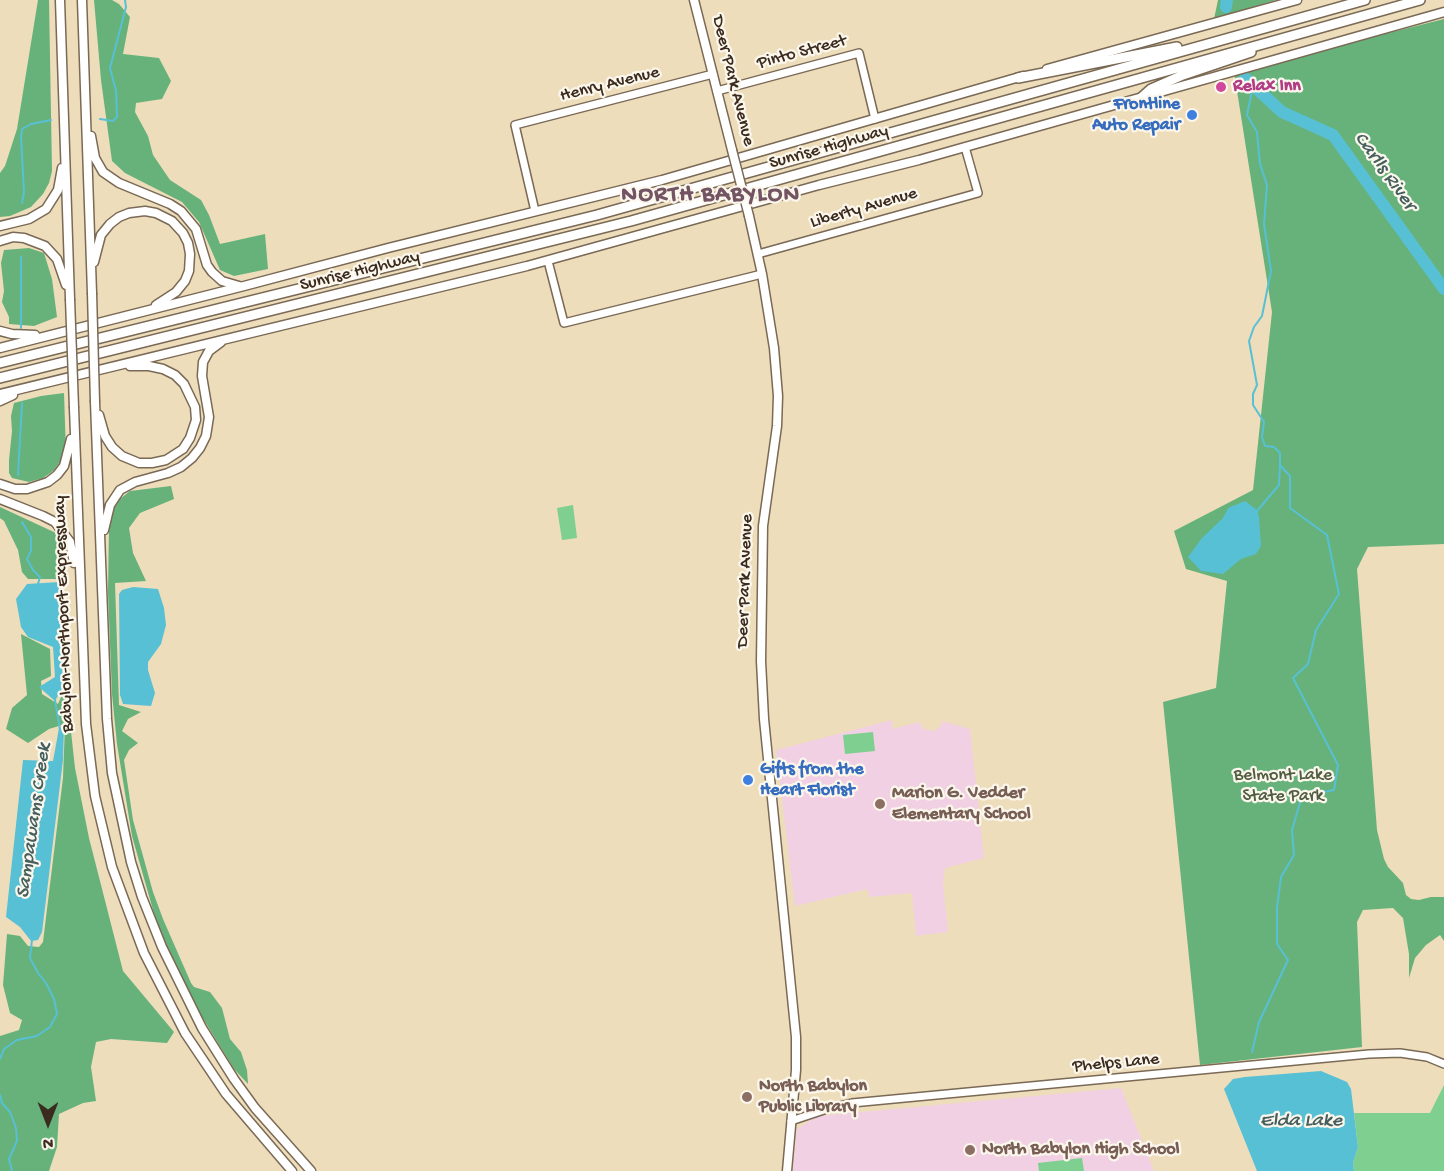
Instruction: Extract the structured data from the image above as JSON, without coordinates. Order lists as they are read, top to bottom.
{
  "streets": {
    "highway": ["Sunrise Highway"],
    "main road": ["Deer Park Avenue", "Babylon-Northport Expressway"],
    "street": [
      "Pinto Street",
      "Henry Avenue",
      "Liberty Avenue",
      "Phelps Lane"
    ]
  },
  "crossings": [
    ["Pinto Street", "Deer Park Avenue"],
    ["Pinto Street", "Sunrise Highway"],
    ["Deer Park Avenue", "Henry Avenue"],
    ["Deer Park Avenue", "Liberty Avenue"],
    ["Deer Park Avenue", "Phelps Lane"],
    ["Henry Avenue", "Sunrise Highway"],
    ["Sunrise Highway", "Liberty Avenue"]
  ],
  "districts": ["NORTH BABYLON"],
  "water": ["Carlls River", "Sampawams Creek", "Elda Lake"],
  "parks": ["Belmont Lake State Park"],
  "places": [
    "Relax Inn",
    "Frontline Auto Repair",
    "Gifts from the Heart Florist",
    "Marion G. Vedder Elementary School",
    "North Babylon Public Library",
    "North Babylon High School"
  ],
  "north": "bottom"
}
